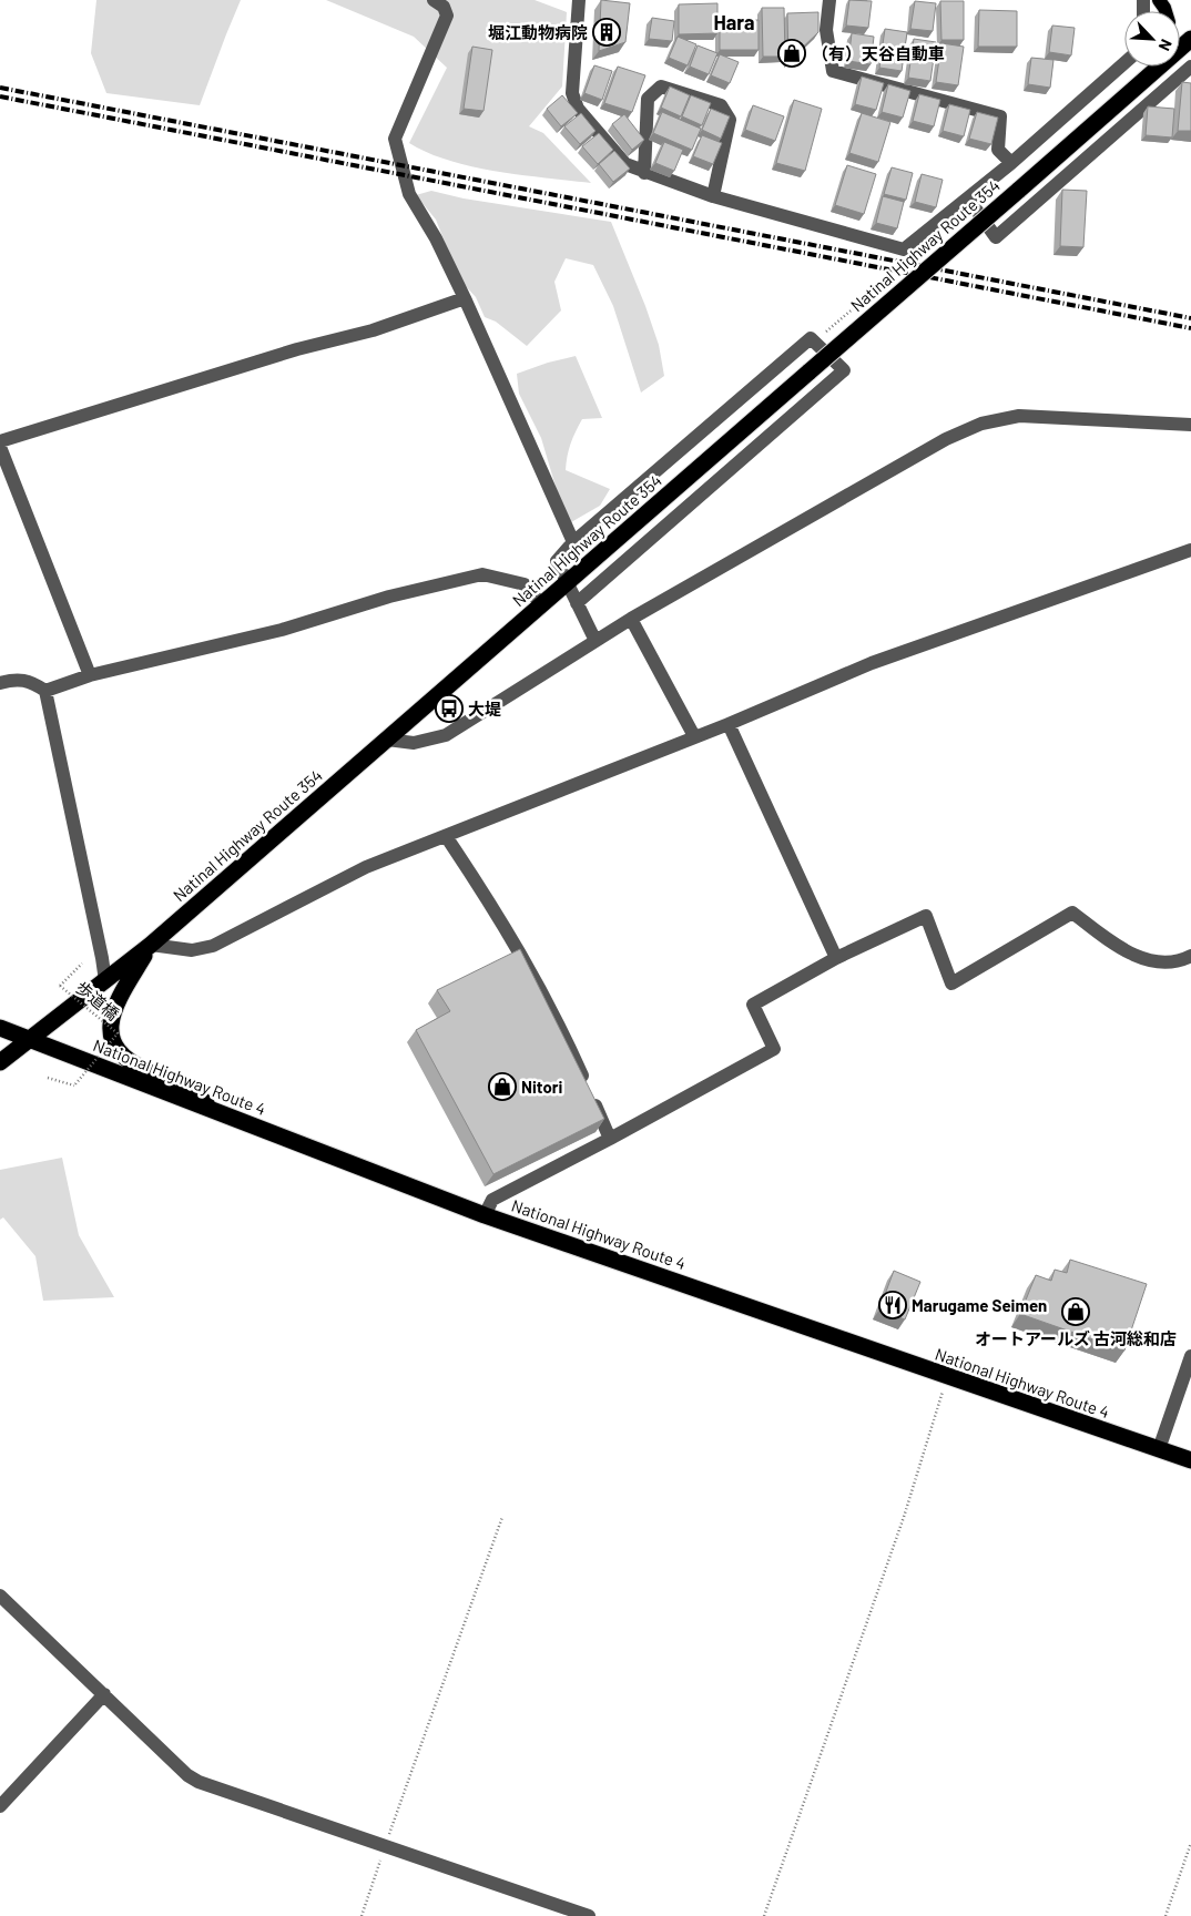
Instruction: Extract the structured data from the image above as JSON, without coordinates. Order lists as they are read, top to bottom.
{
  "streets": {
    "highway": ["Natinal Highway Route 354", "National Highway Route 4"],
    "path": ["歩道橋"]
  },
  "crossings": [
    ["Natinal Highway Route 354", "National Highway Route 4"]
  ],
  "districts": ["Hara"],
  "places": {
    "building": ["堀江動物病院"],
    "shop": ["（有）天谷自動車", "Nitori", "オートアールズ 古河総和店"],
    "bus stop": ["大堤"],
    "restaurant": ["Marugame Seimen"]
  },
  "north": "bottom right"
}
